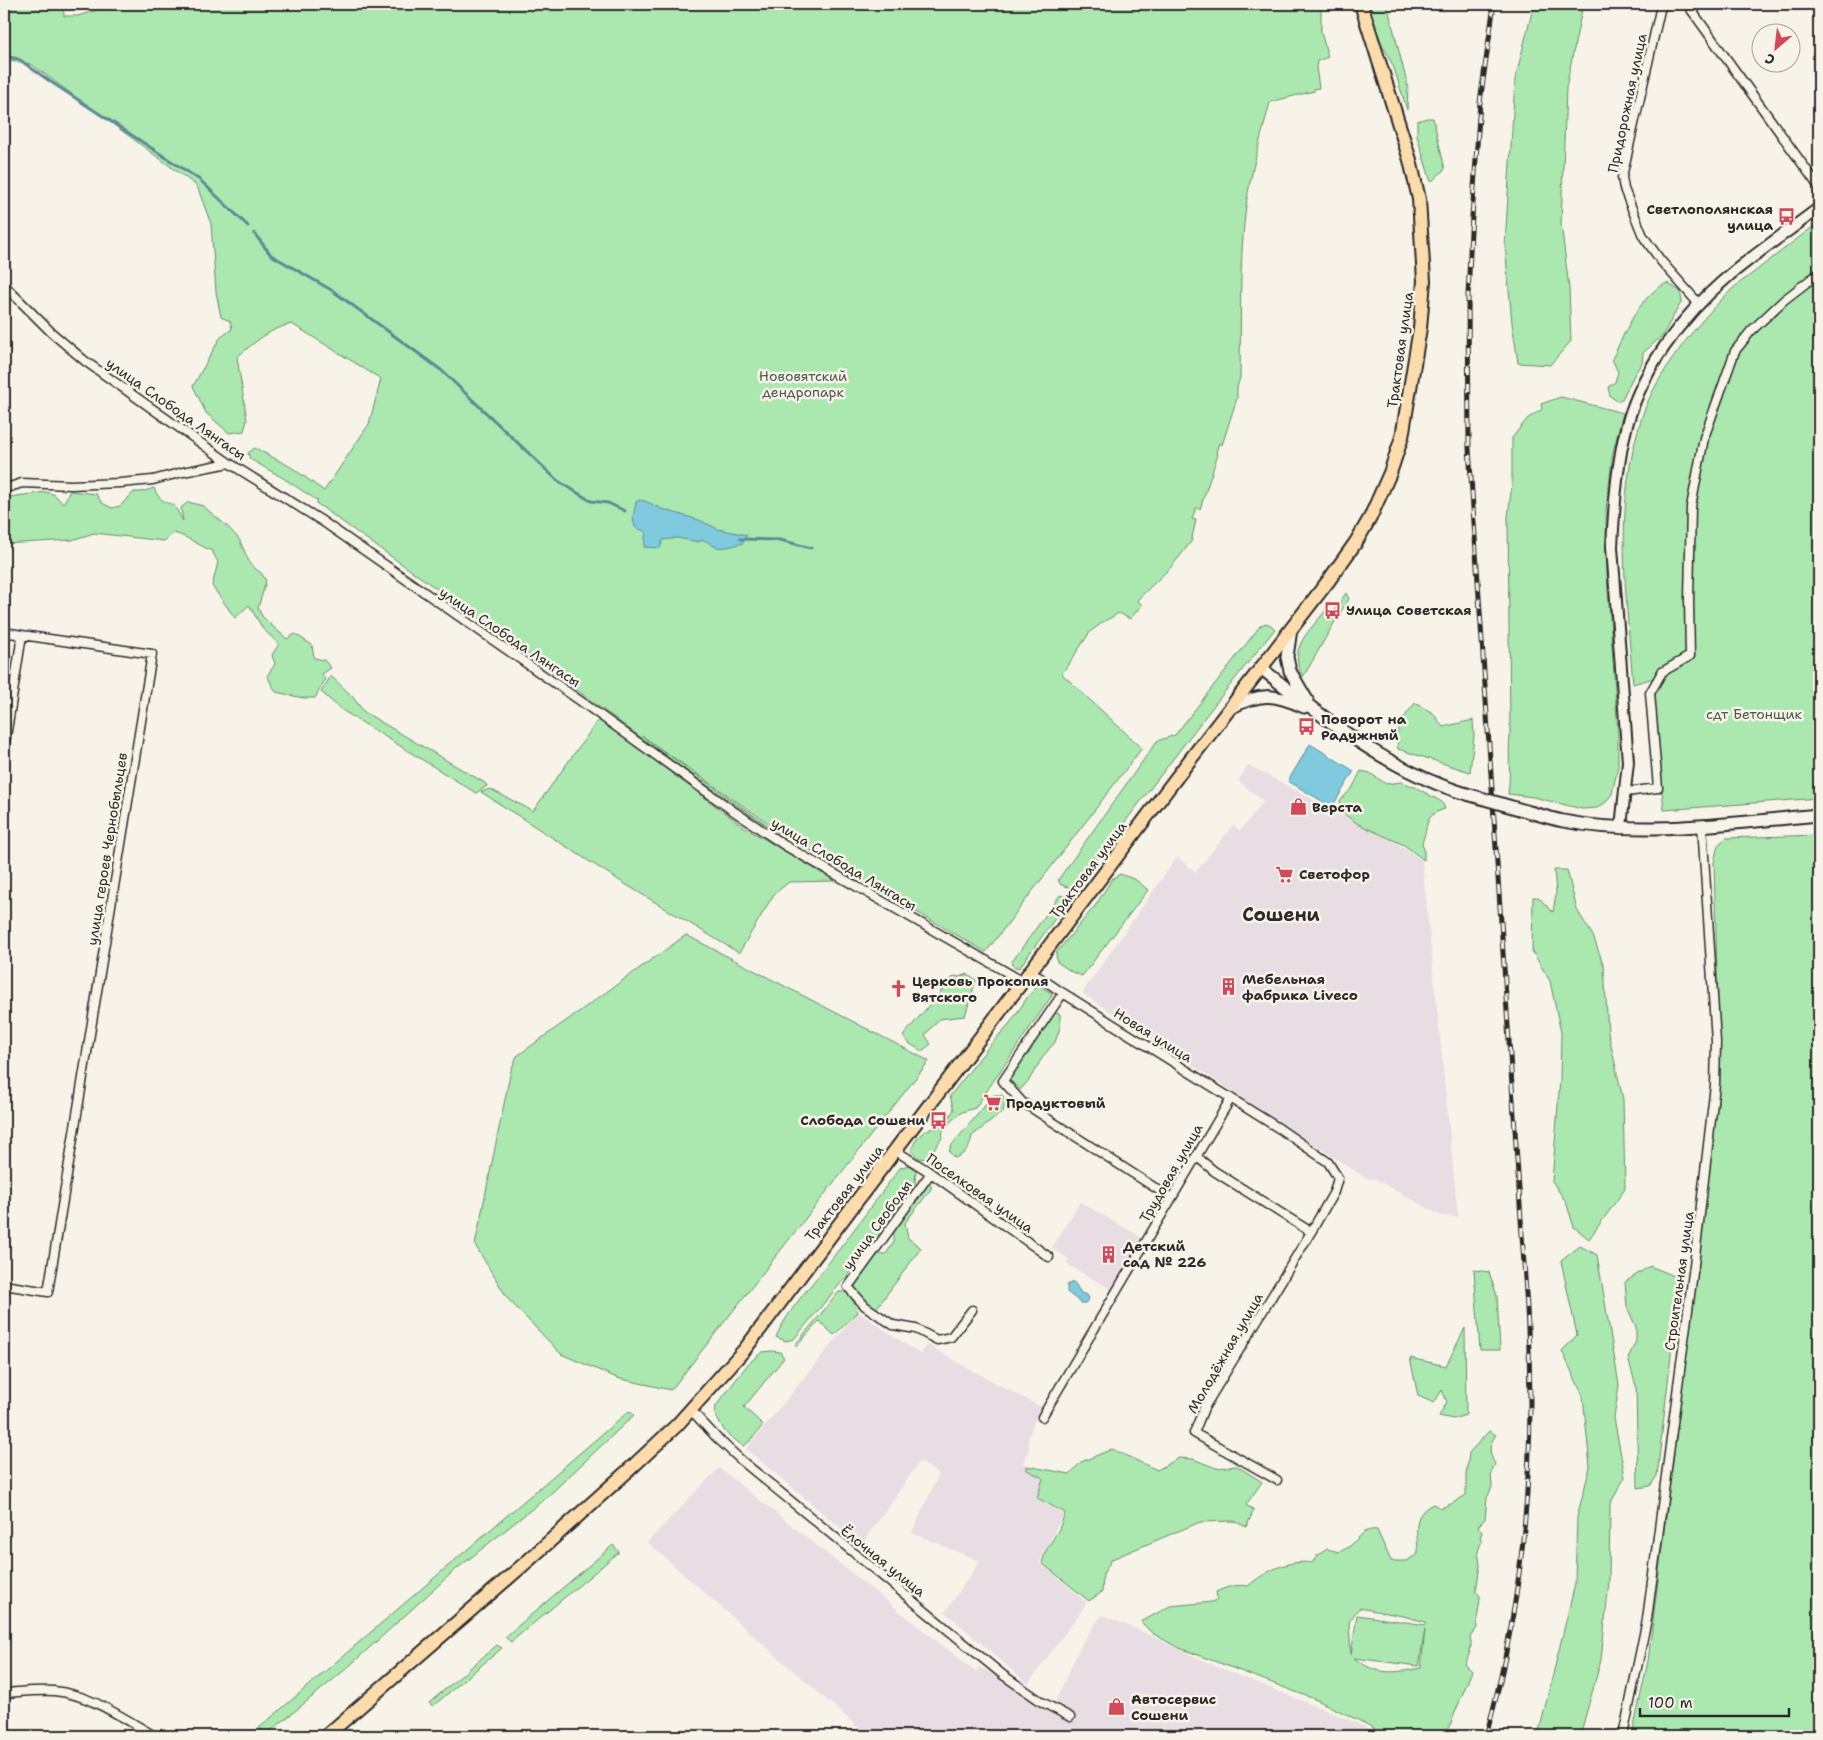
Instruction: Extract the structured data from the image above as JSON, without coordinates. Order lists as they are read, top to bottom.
{
  "streets": {
    "main road": ["Трактовая улица"],
    "street": [
      "Придорожная улица",
      "улица Слобода Лянгасы",
      "улица героев Чернобыльцев",
      "Новая улица",
      "Трудовая улица",
      "Поселковая улица",
      "улица Свободы",
      "Строительная улица",
      "Молодёжная улица",
      "Ёлочная улица"
    ]
  },
  "crossings": [
    ["Трактовая улица", "улица Слобода Лянгасы"],
    ["Трактовая улица", "Новая улица"],
    ["Трактовая улица", "Поселковая улица"],
    ["Трактовая улица", "Ёлочная улица"],
    ["Новая улица", "Трудовая улица"],
    ["Новая улица", "Молодёжная улица"],
    ["Трудовая улица", "Молодёжная улица"],
    ["Поселковая улица", "улица Свободы"]
  ],
  "districts": ["Сошени"],
  "parks": ["Нововятский дендропарк", "сдт Бетонщик"],
  "places": {
    "bus stop": [
      "Светлополянская улица",
      "Улица Советская",
      "Поворот на Радужный",
      "Слобода Сошени"
    ],
    "shop": ["Верста", "Автосервис Сошени"],
    "supermarket": ["Светофор", "Продуктовый"],
    "building": ["Мебельная фабрика Liveco", "Детский сад № 226"],
    "church": ["Церковь Прокопия Вятского"]
  },
  "scale_bar": "100 m",
  "north": "bottom left"
}
